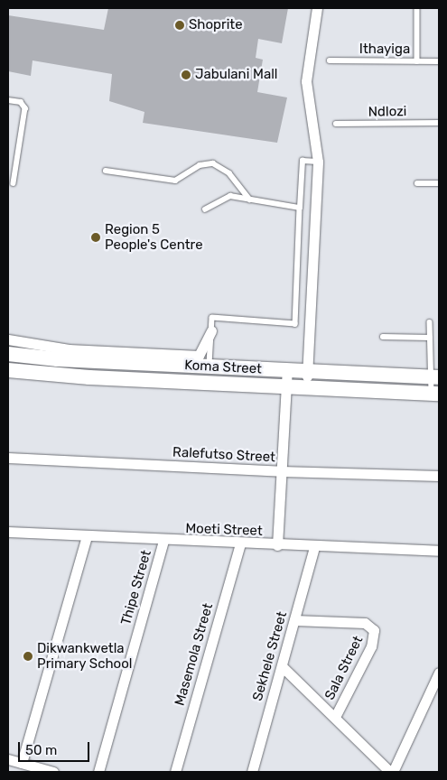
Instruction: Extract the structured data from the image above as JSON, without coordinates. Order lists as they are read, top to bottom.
{
  "streets": {
    "main road": ["Koma Street"],
    "street": [
      "Ralefutso Street",
      "Moeti Street",
      "Thipe Street",
      "Masemola Street",
      "Sekhele Street",
      "Sala Street"
    ],
    "lane": ["Ithayiga", "Ndlozi"]
  },
  "crossings": [
    ["Moeti Street", "Thipe Street"],
    ["Moeti Street", "Masemola Street"],
    ["Moeti Street", "Sekhele Street"],
    ["Sekhele Street", "Sala Street"]
  ],
  "places": [
    "Shoprite",
    "Jabulani Mall",
    "Region 5 People's Centre",
    "Dikwankwetla Primary School"
  ],
  "scale_bar": "50 m"
}
